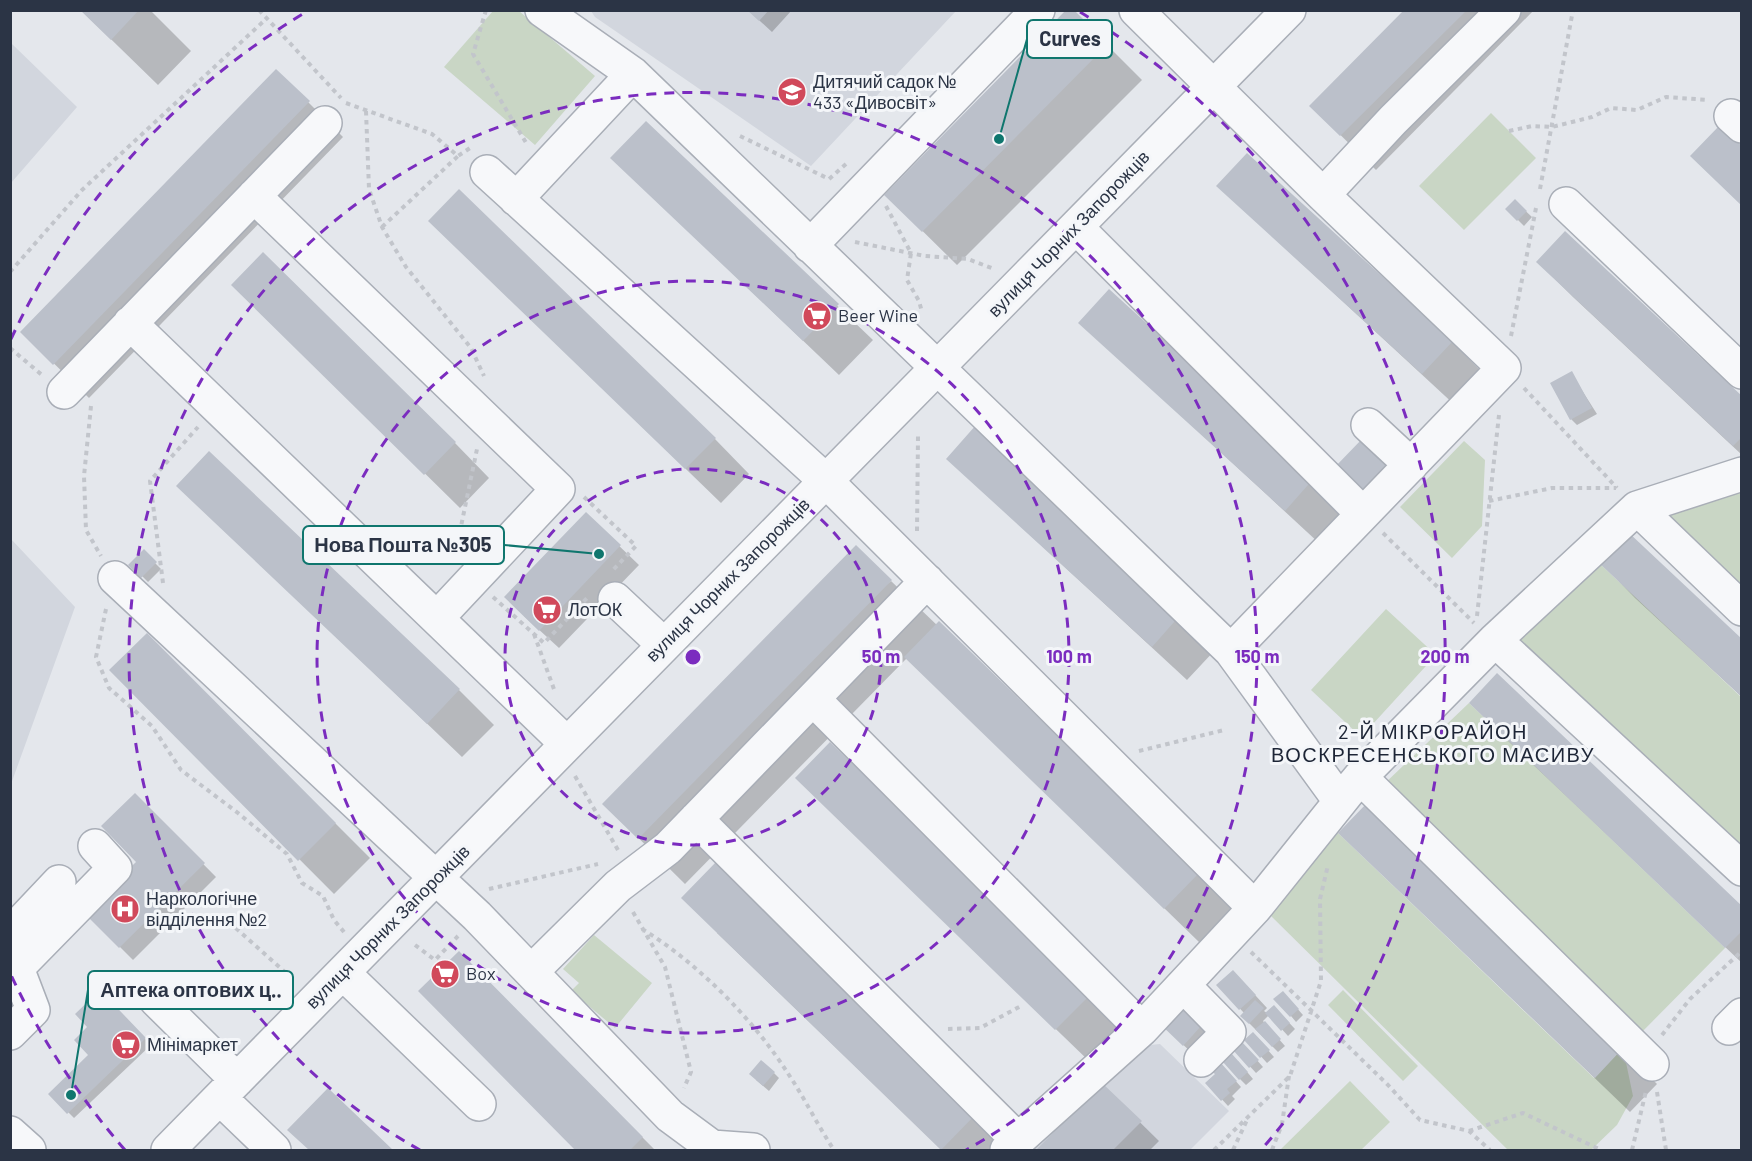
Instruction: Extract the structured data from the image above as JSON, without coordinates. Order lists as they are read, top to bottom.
{
  "streets": {
    "street": ["вулиця Чорних Запорожців"]
  },
  "districts": ["2-Й МІКРОРАЙОН ВОСКРЕСЕНСЬКОГО МАСИВУ"],
  "places": {
    "school or university": ["Дитячий садок № 433 «Дивосвіт»"],
    "other": ["Curves", "Нова Пошта №305", "Аптека оптових ц‥"],
    "supermarket": [
      "Beer Wine",
      "ЛотОК",
      "Box",
      "Мінімаркет"
    ],
    "hospital": ["Наркологічне відділення №2"]
  },
  "rings": [
    "50 m",
    "100 m",
    "150 m",
    "200 m"
  ]
}
